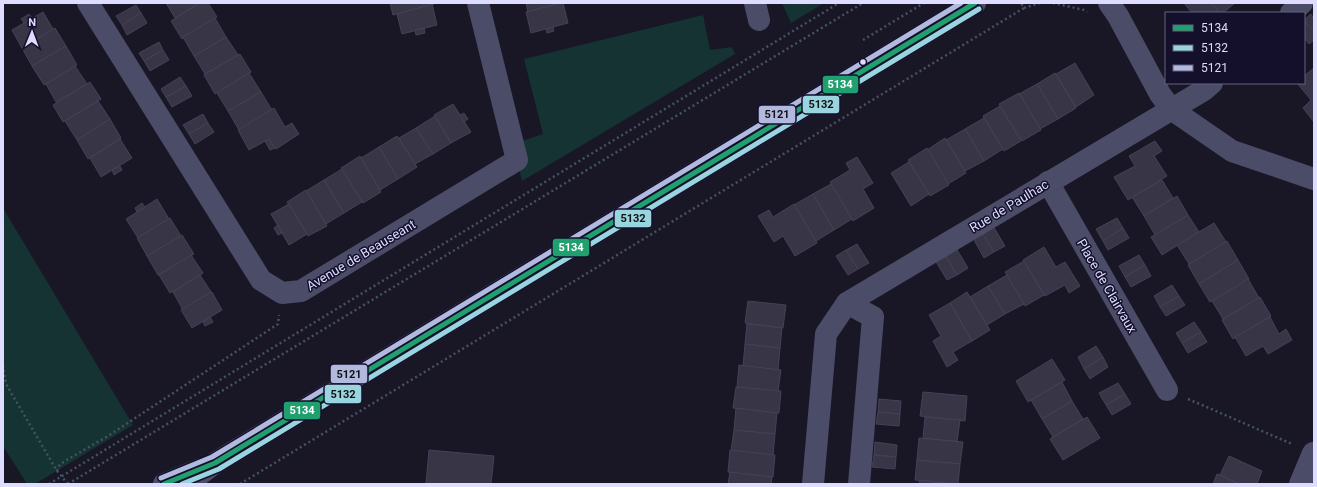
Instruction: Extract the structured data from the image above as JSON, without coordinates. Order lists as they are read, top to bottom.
{
  "streets": {
    "street": ["Rue de Paulhac", "Avenue de Beauseant", "Place de Clairvaux"]
  },
  "crossings": [
    ["Rue de Paulhac", "Place de Clairvaux"]
  ],
  "lines": ["transit line 5134", "transit line 5121", "transit line 5132"],
  "legend": ["5134", "5132", "5121"],
  "north": "top"
}
